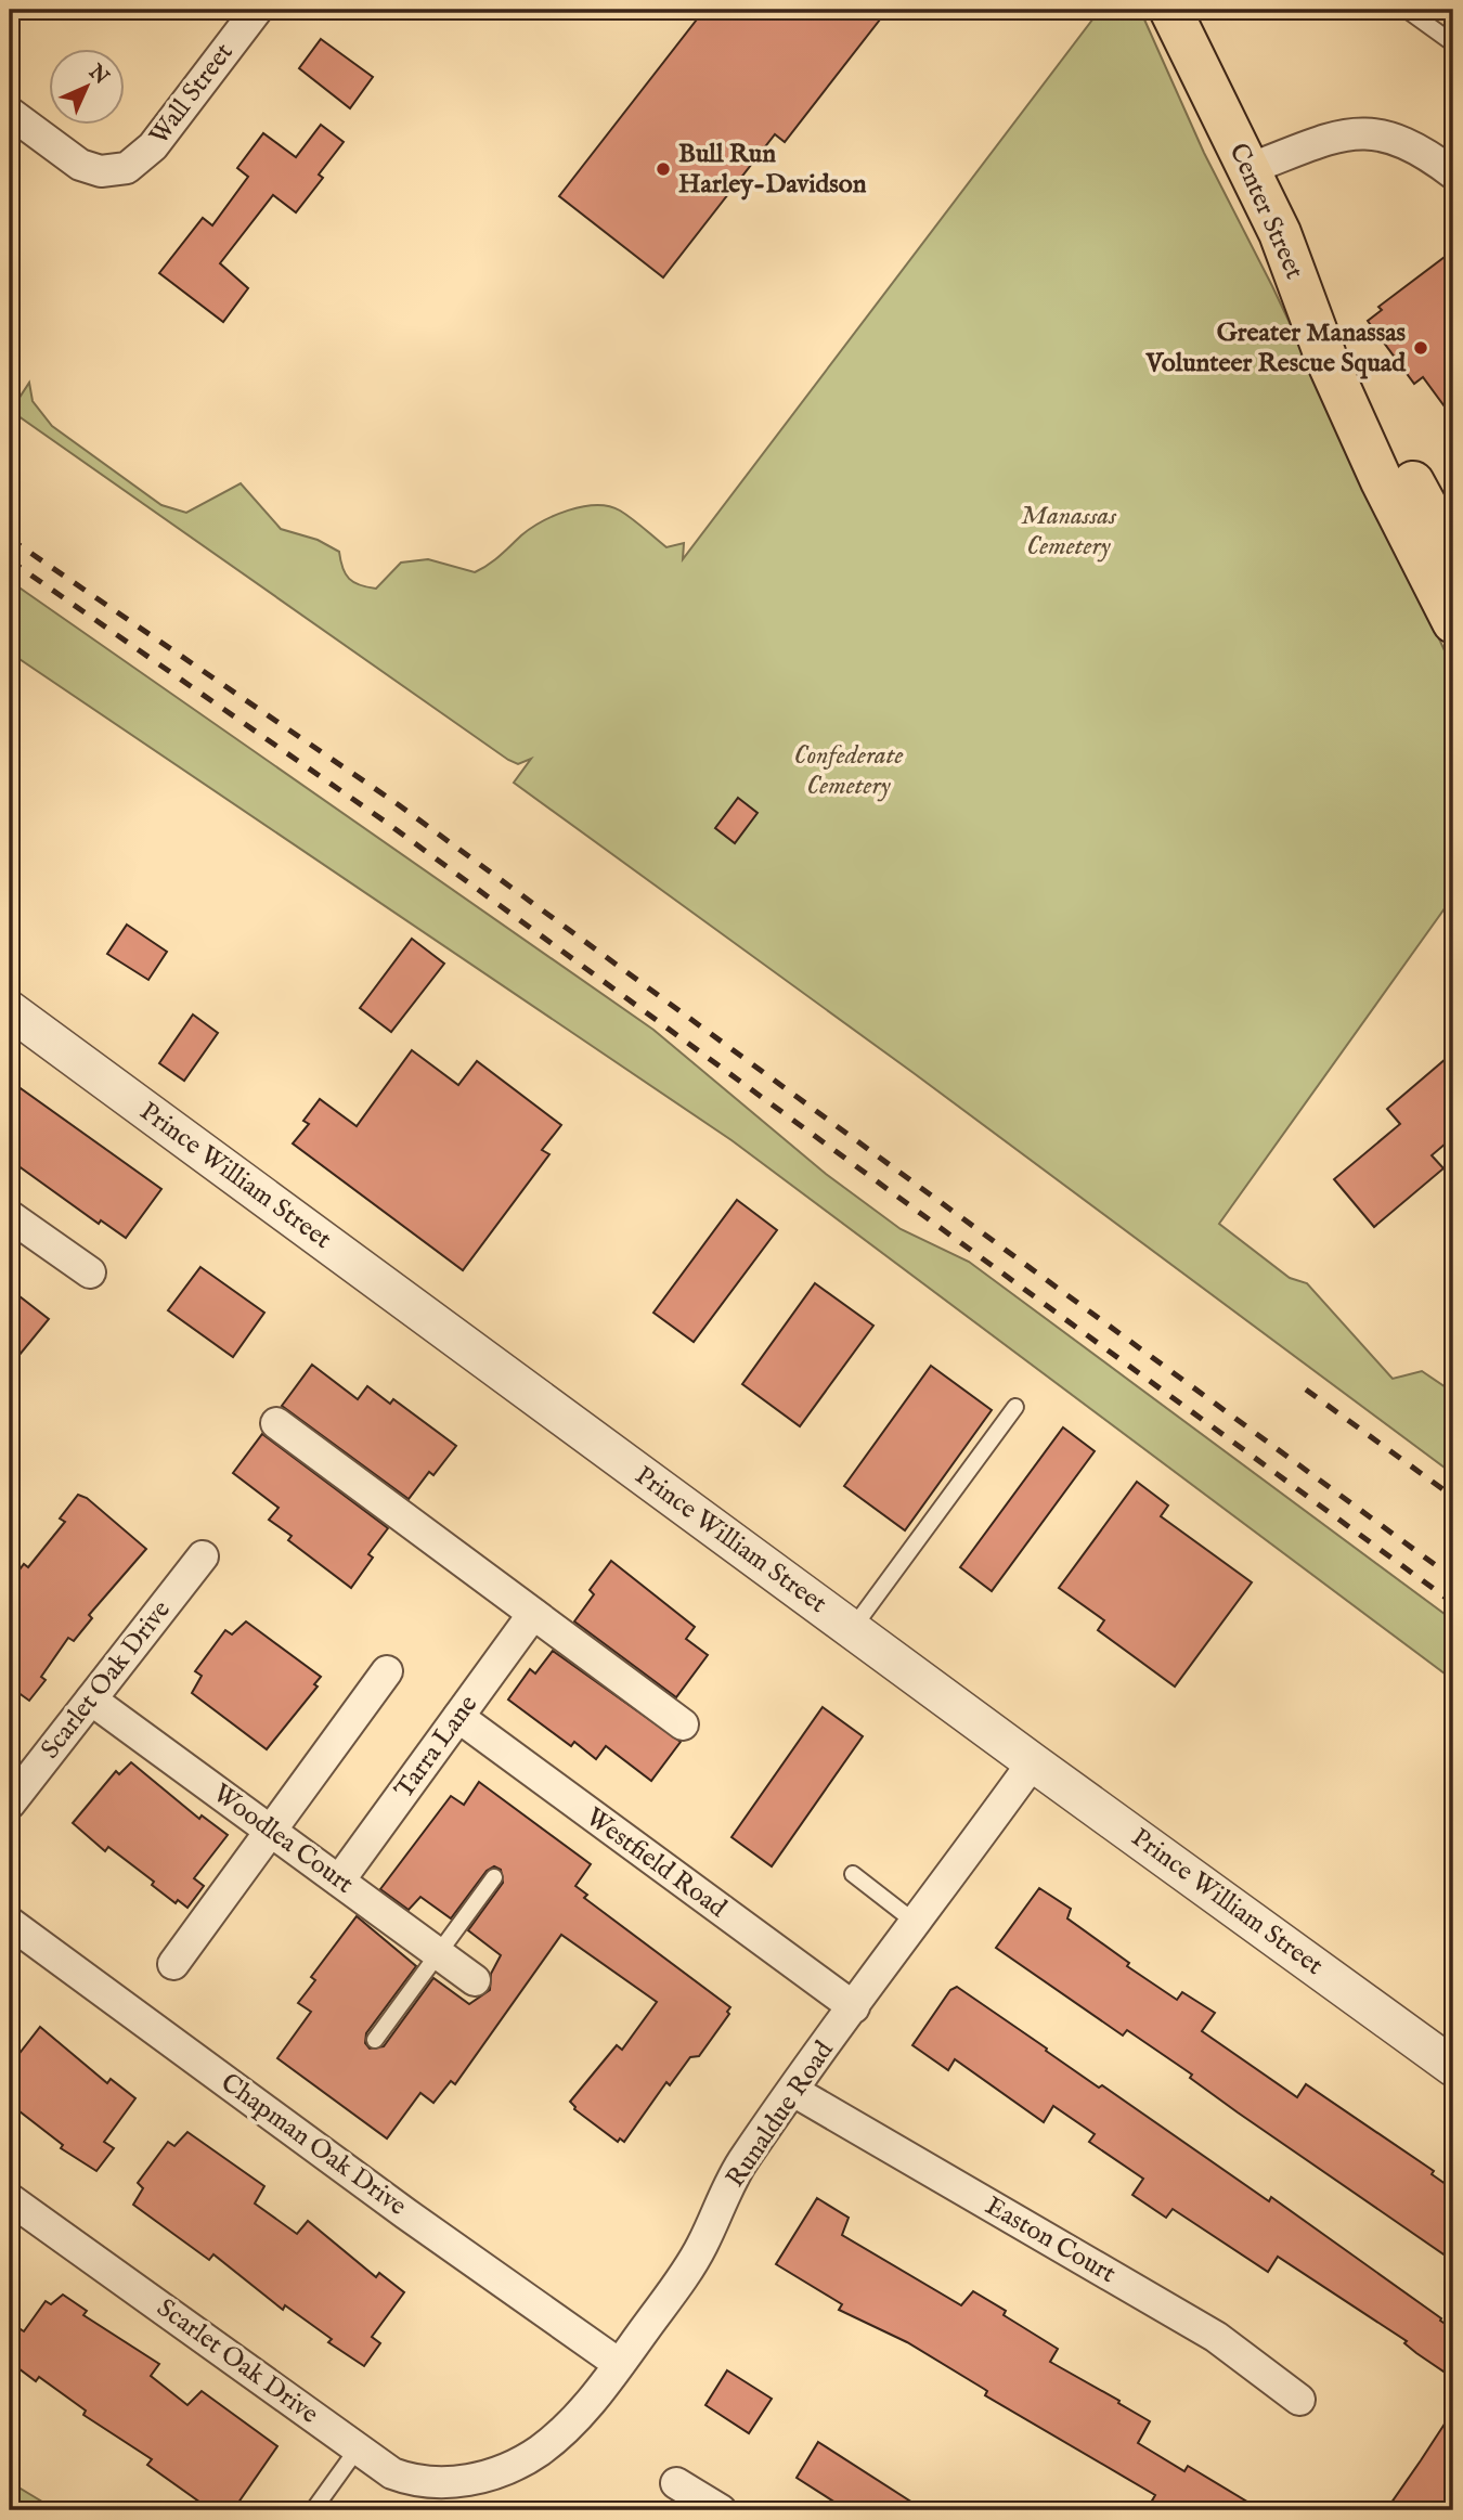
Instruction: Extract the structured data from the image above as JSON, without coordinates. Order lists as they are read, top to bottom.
{
  "streets": {
    "highway": ["Center Street"],
    "street": [
      "Wall Street",
      "Prince William Street",
      "Scarlet Oak Drive",
      "Tarra Lane",
      "Woodlea Court",
      "Westfield Road",
      "Runaldue Road",
      "Chapman Oak Drive",
      "Easton Court"
    ]
  },
  "crossings": [
    ["Prince William Street", "Runaldue Road"],
    ["Scarlet Oak Drive", "Woodlea Court"],
    ["Scarlet Oak Drive", "Runaldue Road"],
    ["Tarra Lane", "Woodlea Court"],
    ["Tarra Lane", "Westfield Road"],
    ["Westfield Road", "Runaldue Road"],
    ["Runaldue Road", "Chapman Oak Drive"],
    ["Runaldue Road", "Easton Court"]
  ],
  "parks": ["Manassas Cemetery", "Confederate Cemetery"],
  "places": ["Bull Run Harley-Davidson", "Greater Manassas Volunteer Rescue Squad"],
  "north": "top right"
}
